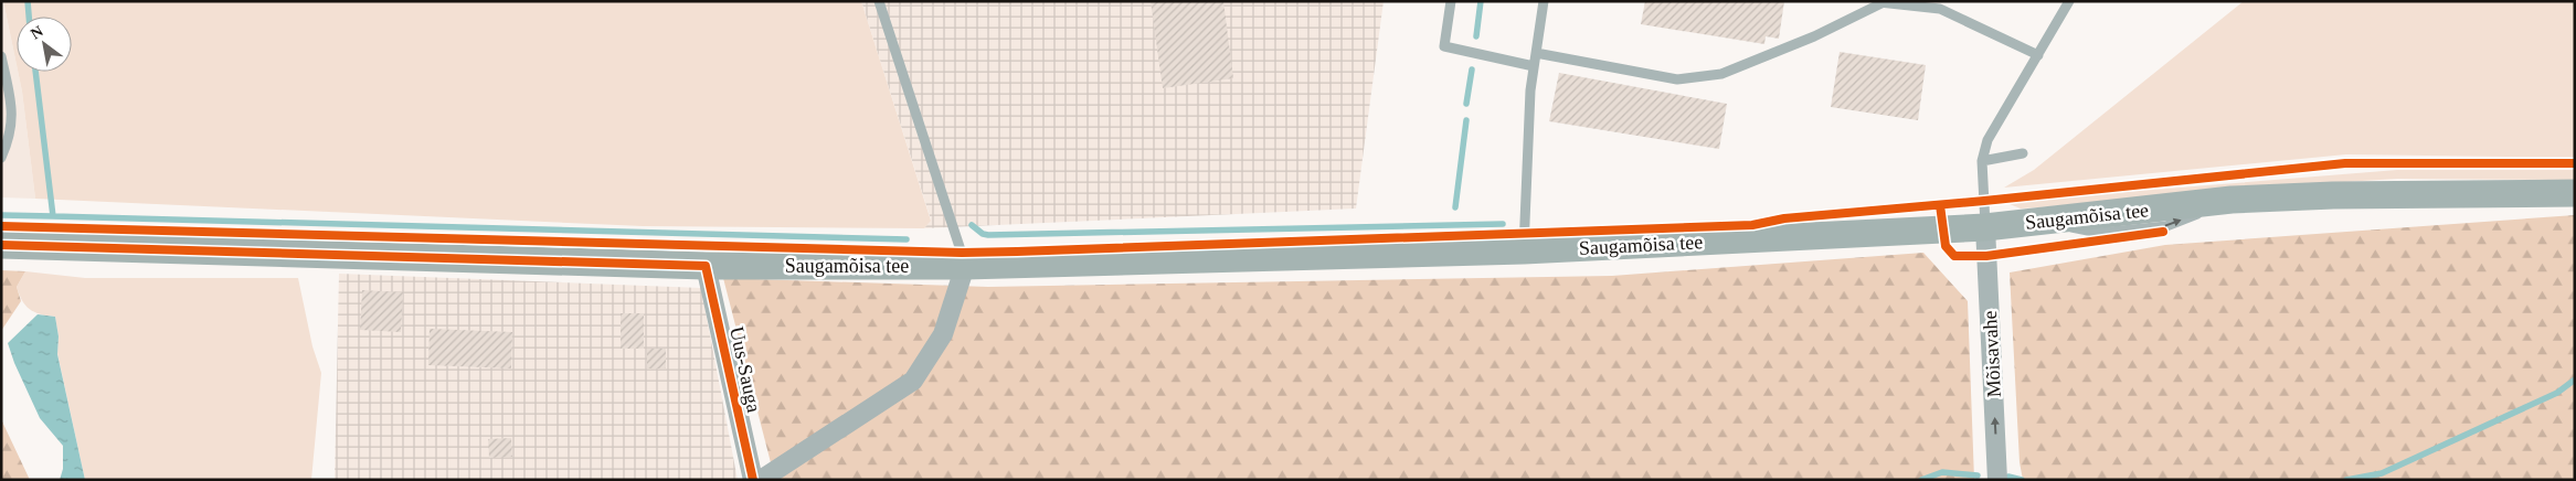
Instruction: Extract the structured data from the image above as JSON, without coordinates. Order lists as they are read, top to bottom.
{
  "streets": {
    "street": ["Saugamõisa tee", "Mõisavahe", "Uus-Sauga"]
  },
  "crossings": [
    ["Saugamõisa tee", "Mõisavahe"],
    ["Saugamõisa tee", "Uus-Sauga"]
  ],
  "one_way": ["Mõisavahe"],
  "north": "top left"
}
